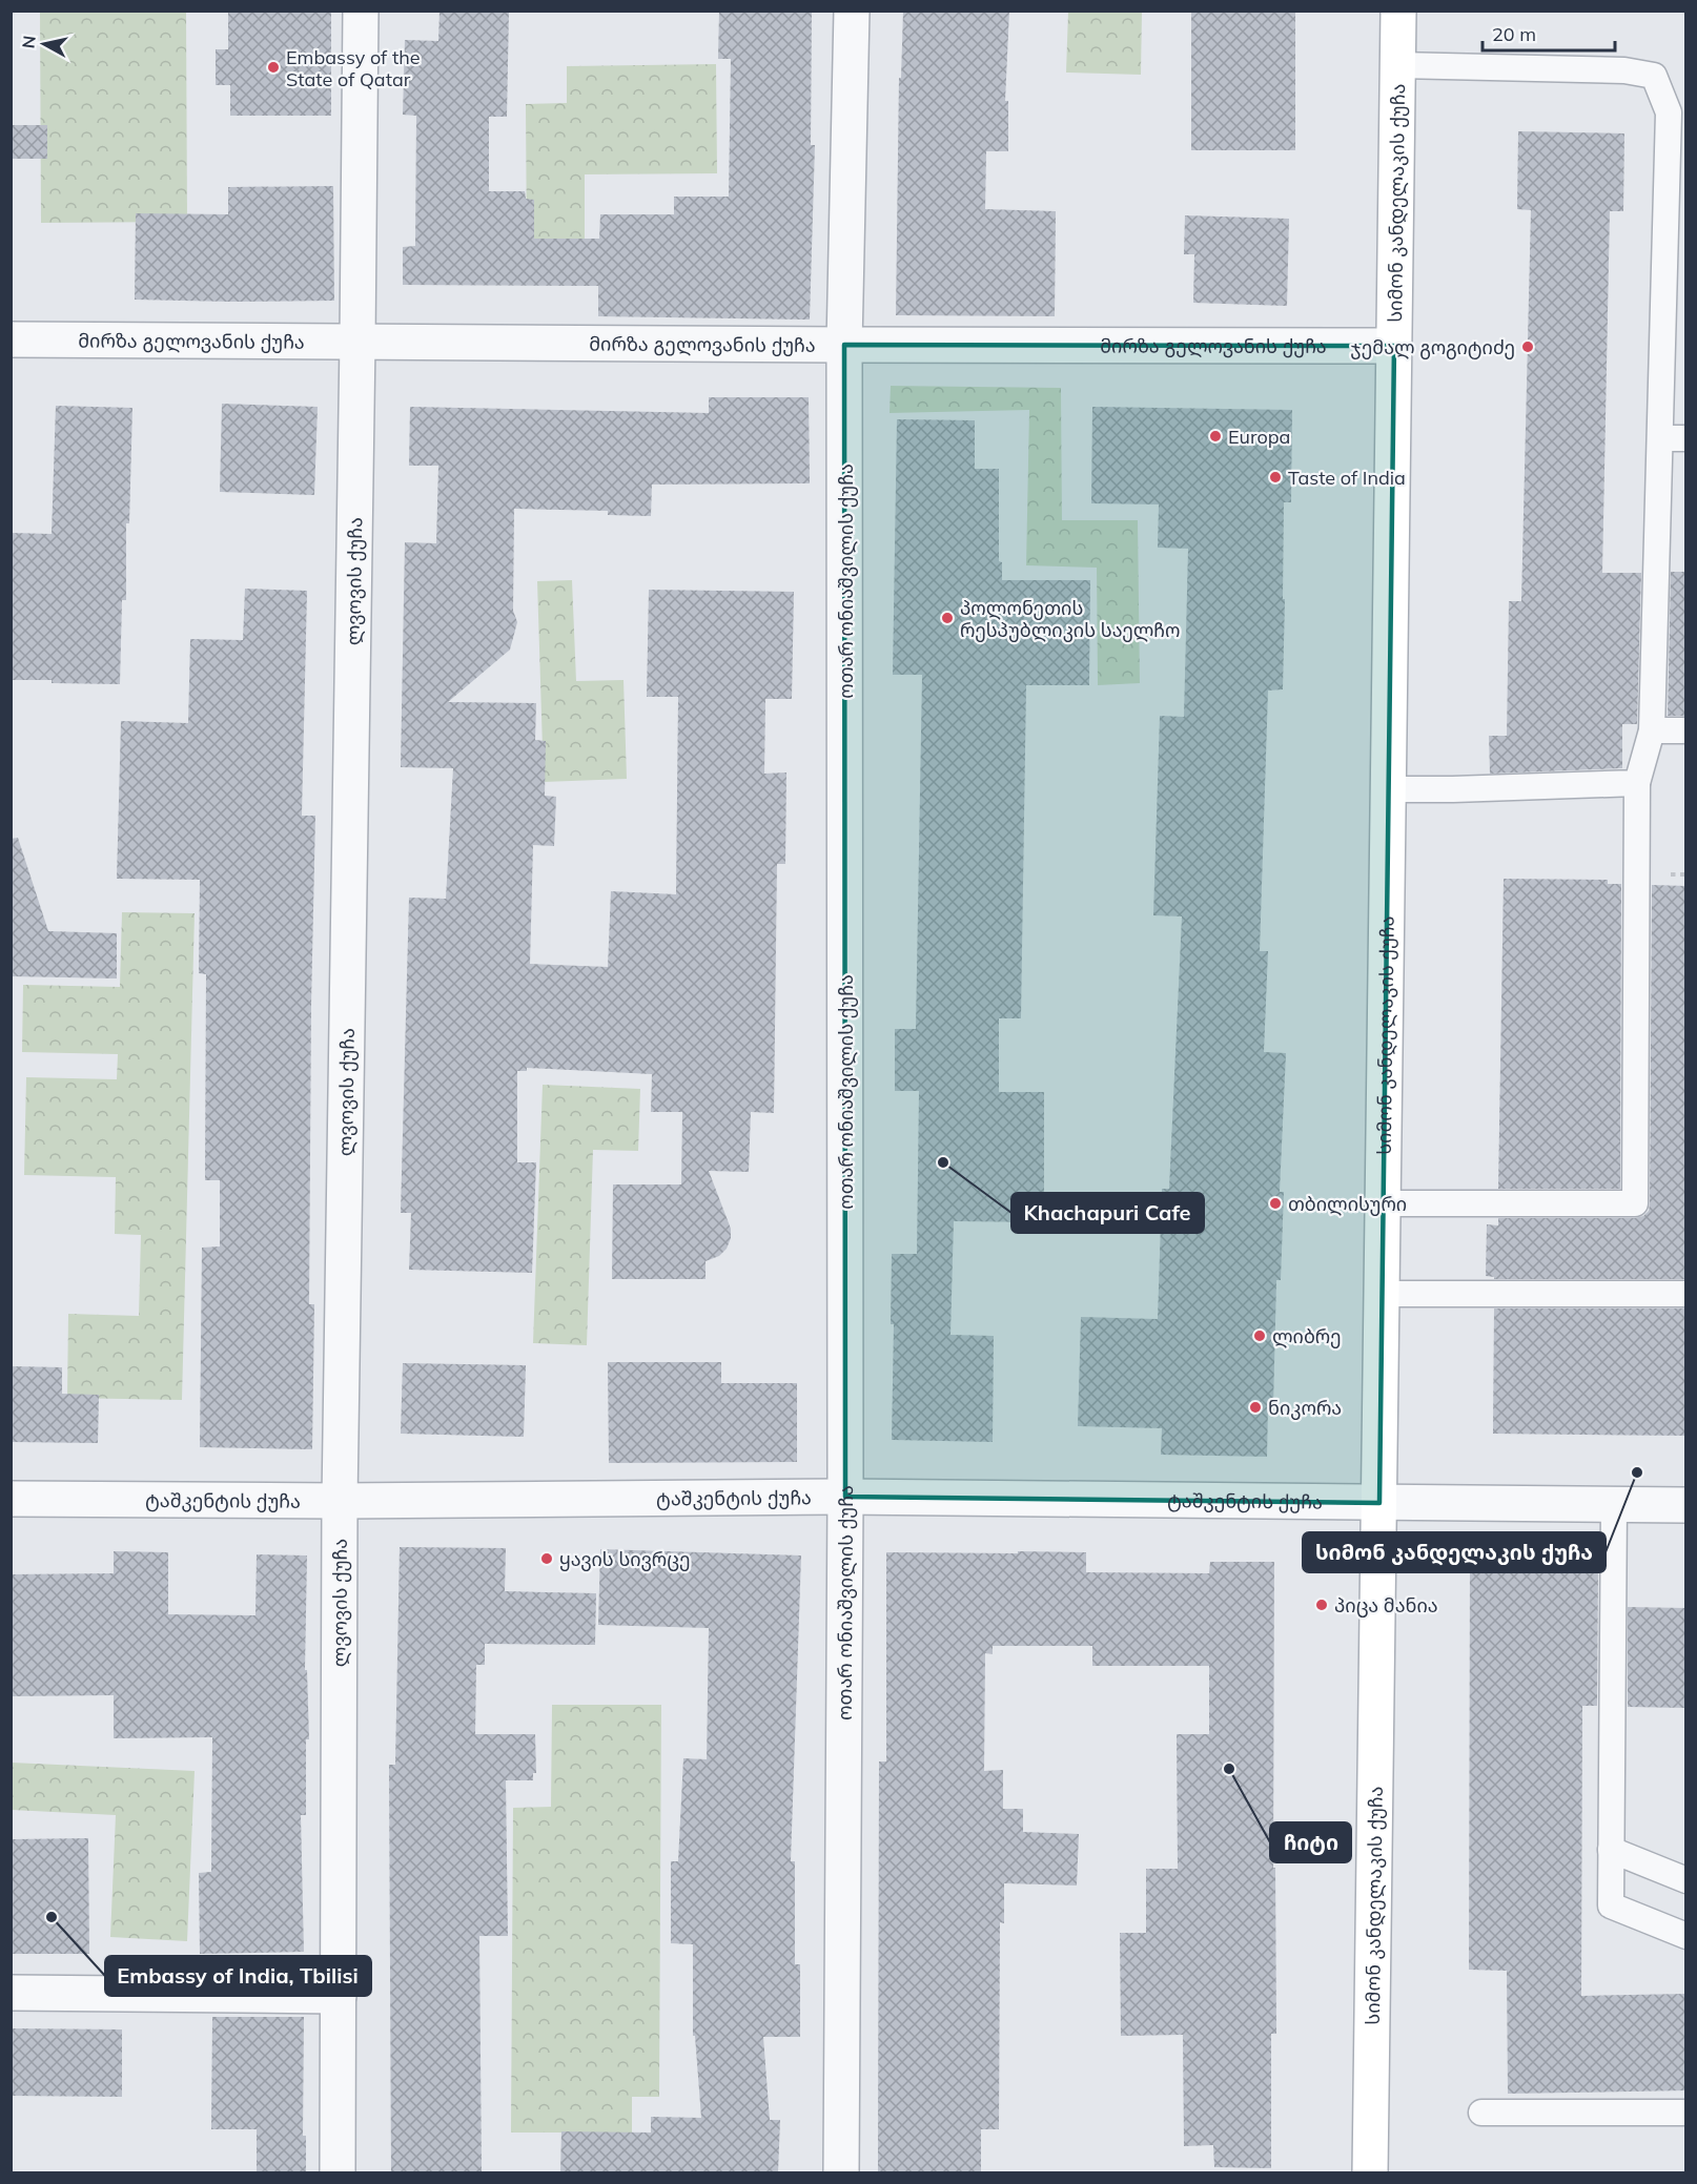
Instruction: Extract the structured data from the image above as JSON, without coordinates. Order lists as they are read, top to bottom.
{
  "streets": {
    "main road": ["სიმონ კანდელაკის ქუჩა"],
    "street": [
      "მირზა გელოვანის ქუჩა",
      "ლვოვის ქუჩა",
      "ოთარ ონიაშვილის ქუჩა",
      "ტაშკენტის ქუჩა"
    ]
  },
  "crossings": [
    ["სიმონ კანდელაკის ქუჩა", "მირზა გელოვანის ქუჩა"],
    ["სიმონ კანდელაკის ქუჩა", "ტაშკენტის ქუჩა"],
    ["მირზა გელოვანის ქუჩა", "ლვოვის ქუჩა"],
    ["მირზა გელოვანის ქუჩა", "ოთარ ონიაშვილის ქუჩა"],
    ["ლვოვის ქუჩა", "ტაშკენტის ქუჩა"],
    ["ოთარ ონიაშვილის ქუჩა", "ტაშკენტის ქუჩა"]
  ],
  "places": [
    "Embassy of the State of Qatar",
    "ჯემალ გოგიტიძე",
    "Europa",
    "Taste of India",
    "პოლონეთის რესპუბლიკის საელჩო",
    "Khachapuri Cafe",
    "თბილისური",
    "ლიბრე",
    "ნიკორა",
    "სიმონ კანდელაკის ქუჩა",
    "ყავის სივრცე",
    "პიცა მანია",
    "ჩიტი",
    "Embassy of India, Tbilisi"
  ],
  "scale_bar": "20 m",
  "north": "left"
}
